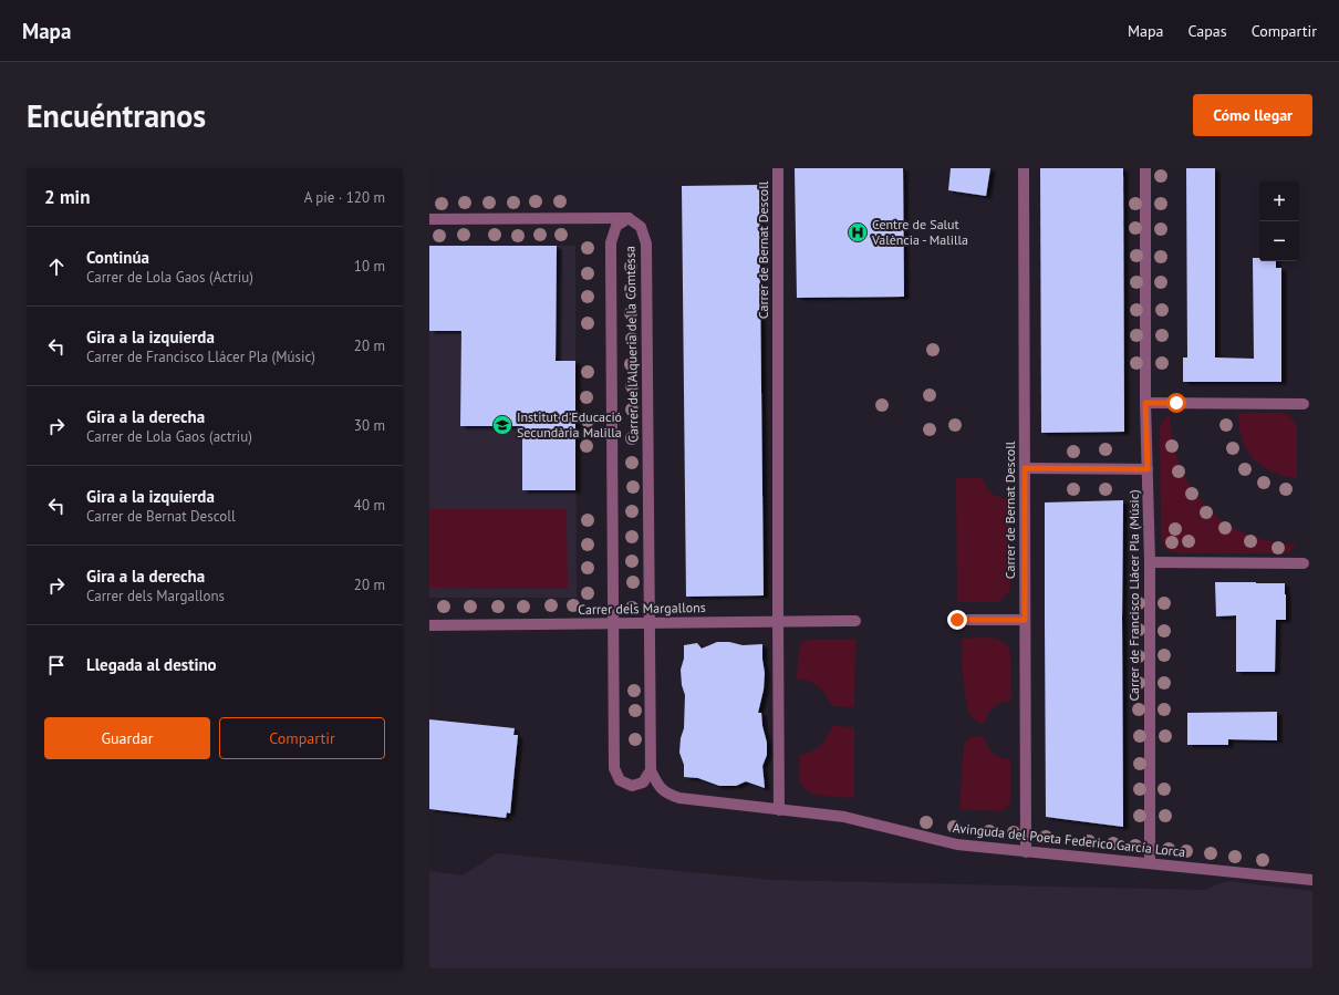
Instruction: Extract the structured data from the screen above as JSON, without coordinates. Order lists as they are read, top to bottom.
{
  "streets": {
    "street": [
      "Carrer de Bernat Descoll",
      "Carrer de l'Alqueria de la Comtessa",
      "Carrer de Francisco Llácer Pla (Músic)",
      "Carrer dels Margallons",
      "Avinguda del Poeta Federico García Lorca"
    ]
  },
  "crossings": [
    ["Carrer de Bernat Descoll", "Carrer dels Margallons"],
    ["Carrer de Bernat Descoll", "Avinguda del Poeta Federico García Lorca"],
    ["Carrer de l'Alqueria de la Comtessa", "Carrer dels Margallons"],
    ["Carrer de l'Alqueria de la Comtessa", "Avinguda del Poeta Federico García Lorca"],
    ["Carrer de Francisco Llácer Pla (Músic)", "Avinguda del Poeta Federico García Lorca"]
  ],
  "places": {
    "hospital": ["Centre de Salut València - Malilla"],
    "school or university": ["Institut d'Educació Secundària Malilla"]
  },
  "page": {
    "header": "Mapa",
    "nav": ["Mapa", "Capas", "Compartir"],
    "buttons": [
      "Cómo llegar",
      ["Guardar", "Compartir"]
    ],
    "title": "Encuéntranos",
    "heading": ["2 min", "A pie · 120 m"],
    "map_buttons": ["+", "−"],
    "list": [
      ["Continúa", "Carrer de Lola Gaos (Actriu)", "10 m"],
      ["Gira a la izquierda", "Carrer de Francisco Llácer Pla (Músic)", "20 m"],
      ["Gira a la derecha", "Carrer de Lola Gaos (actriu)", "30 m"],
      ["Gira a la izquierda", "Carrer de Bernat Descoll", "40 m"],
      ["Gira a la derecha", "Carrer dels Margallons", "20 m"],
      "Llegada al destino"
    ]
  }
}
